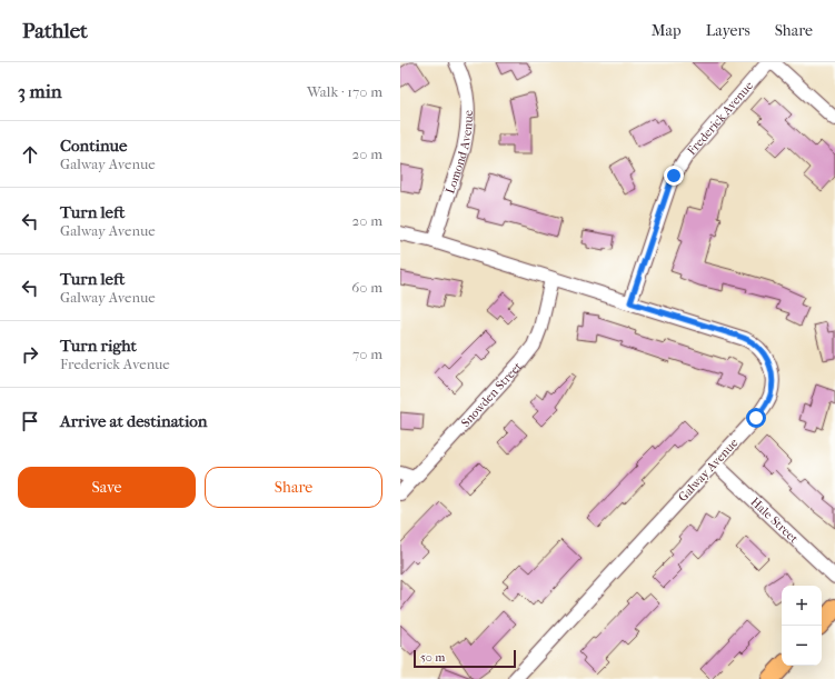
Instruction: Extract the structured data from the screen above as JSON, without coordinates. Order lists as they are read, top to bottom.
{
  "streets": {
    "street": [
      "Frederick Avenue",
      "Lomond Avenue",
      "Snowden Street",
      "Galway Avenue",
      "Hale Street"
    ]
  },
  "crossings": [
    ["Frederick Avenue", "Galway Avenue"],
    ["Lomond Avenue", "Galway Avenue"],
    ["Snowden Street", "Galway Avenue"],
    ["Galway Avenue", "Hale Street"]
  ],
  "scale_bar": "50 m",
  "page": {
    "header": "Pathlet",
    "nav": ["Map", "Layers", "Share"],
    "heading": ["3 min", "Walk · 170 m"],
    "list": [
      ["Continue", "Galway Avenue", "20 m"],
      ["Turn left", "Galway Avenue", "20 m"],
      ["Turn left", "Galway Avenue", "60 m"],
      ["Turn right", "Frederick Avenue", "70 m"],
      "Arrive at destination"
    ],
    "buttons": ["Save", "Share"],
    "map_buttons": ["+", "−"],
    "scale": "50 m"
  }
}
